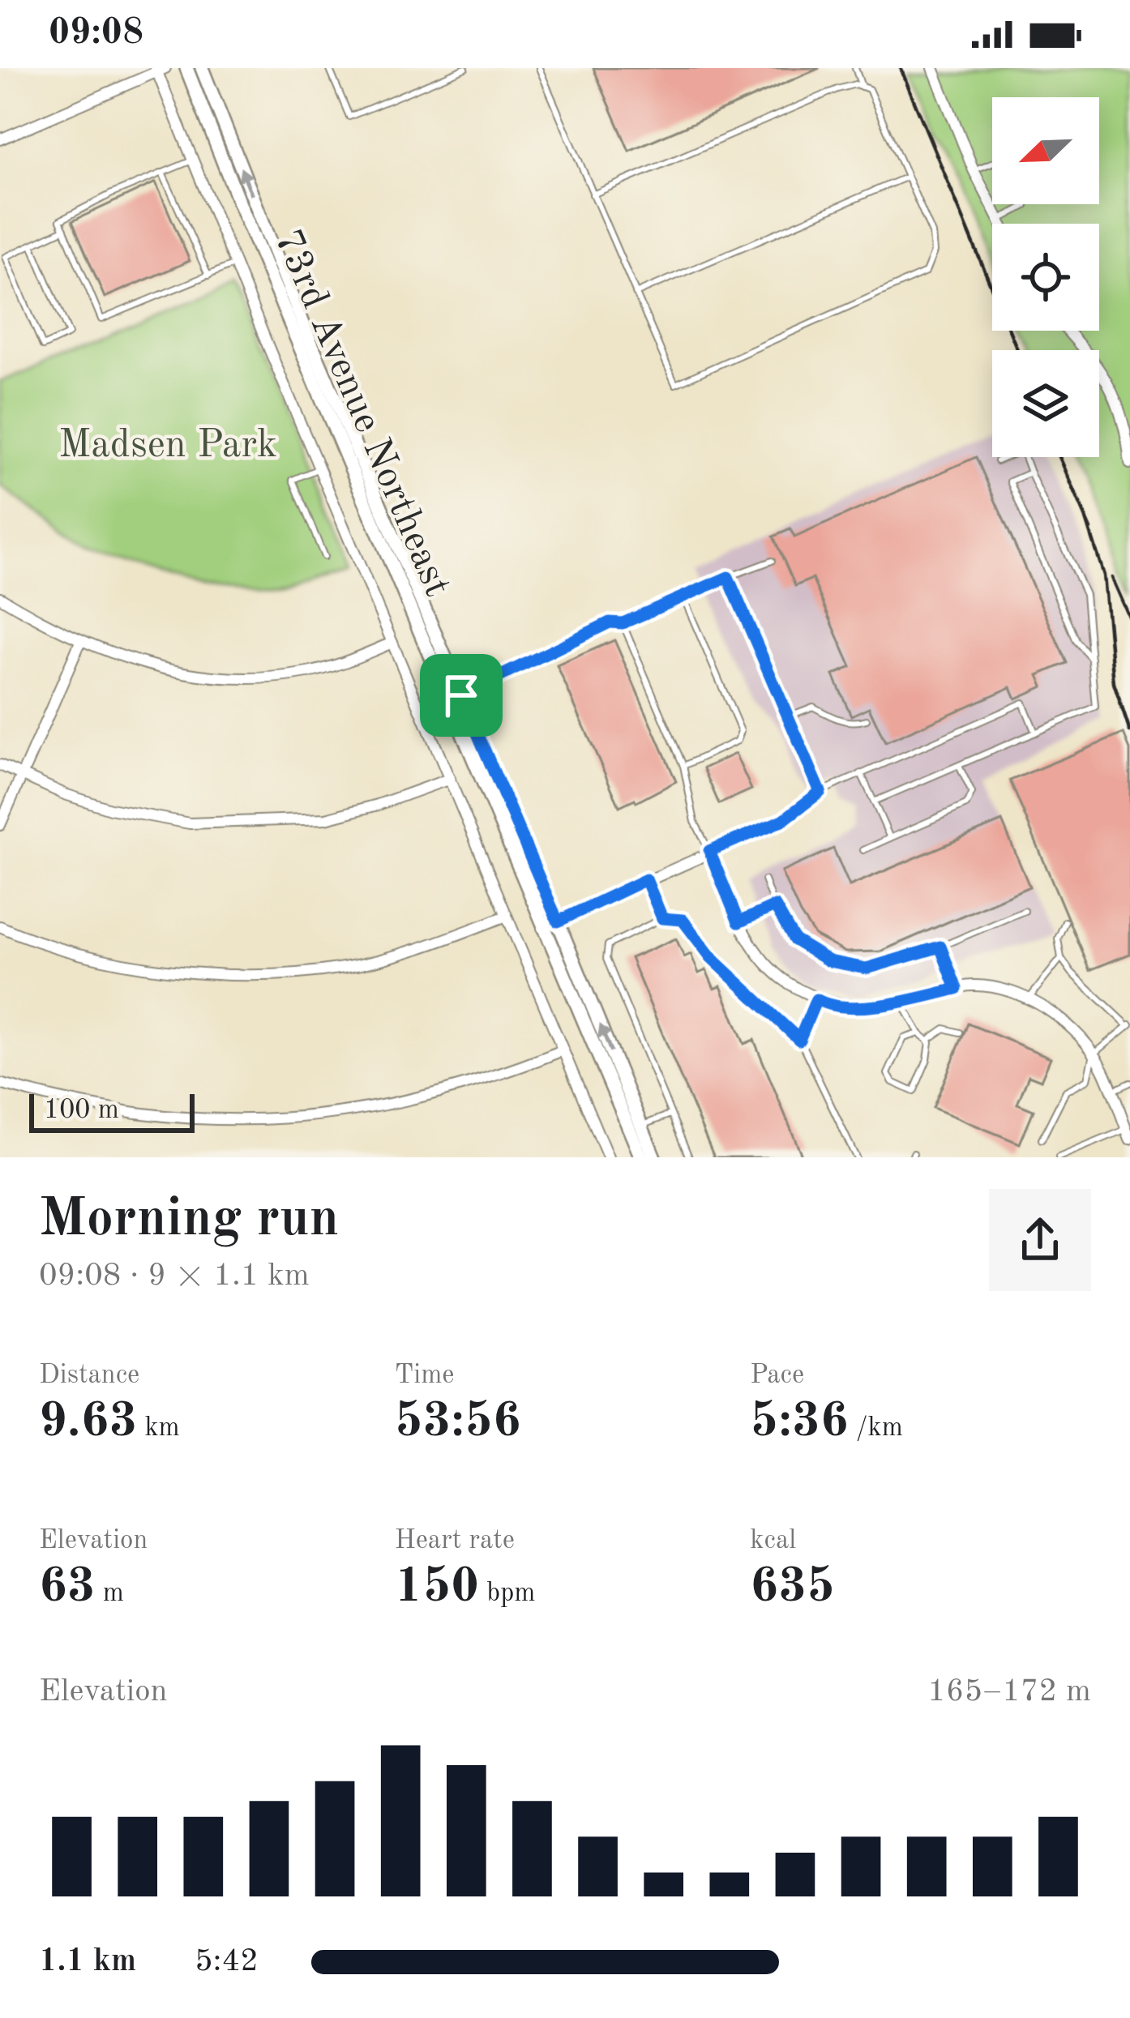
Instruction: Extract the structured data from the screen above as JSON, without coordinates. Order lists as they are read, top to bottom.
{
  "streets": {
    "street": ["73rd Avenue Northeast"]
  },
  "parks": ["Madsen Park"],
  "scale_bar": "100 m",
  "north": "bottom left",
  "page": {
    "status": "09:08",
    "scale": "100 m",
    "heading": ["Morning run", "09:08 · 9 × 1.1 km"],
    "stats": [
      ["Distance", "9.63 km"],
      ["Time", "53:56"],
      ["Pace", "5:36 /km"],
      ["Elevation", "63 m"],
      ["Heart rate", "150 bpm"],
      ["kcal", "635"]
    ],
    "chart": ["Elevation", "165–172 m"],
    "list": [
      {
        "name": "1.1 km",
        "note": "5:42"
      }
    ]
  }
}
